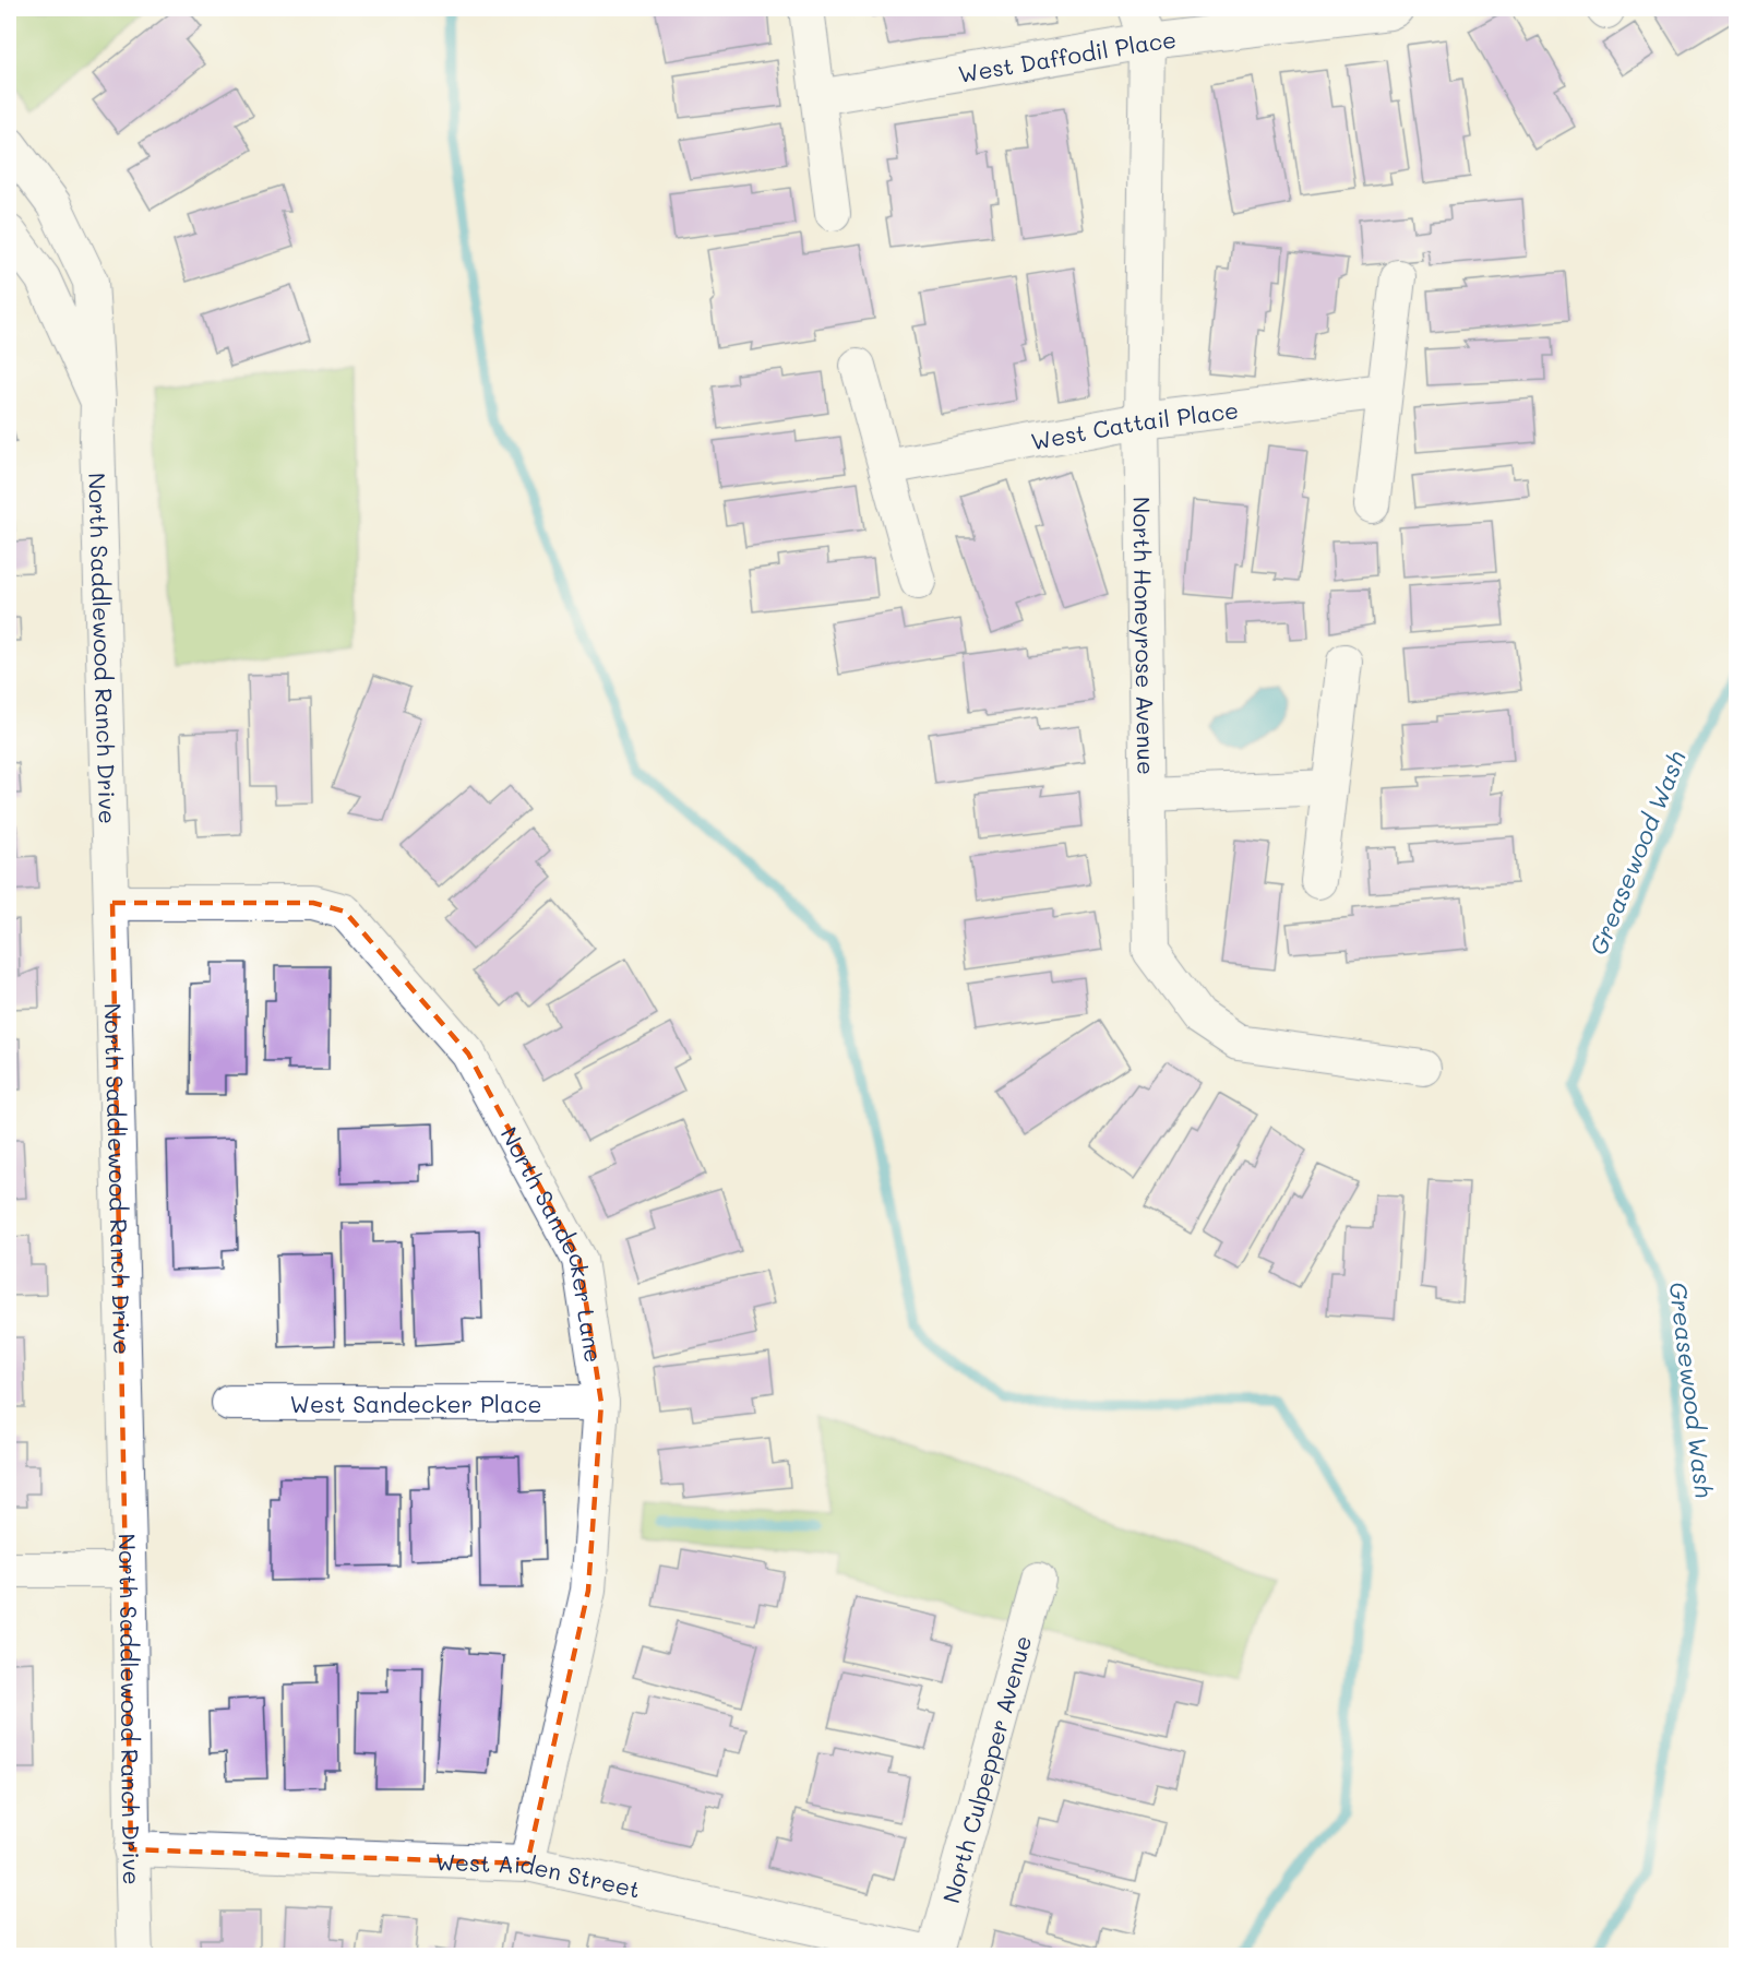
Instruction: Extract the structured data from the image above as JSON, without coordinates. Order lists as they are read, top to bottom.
{
  "streets": {
    "street": [
      "West Daffodil Place",
      "West Cattail Place",
      "North Honeyrose Avenue",
      "North Saddlewood Ranch Drive",
      "North Sandecker Lane",
      "West Sandecker Place",
      "North Culpepper Avenue",
      "West Aiden Street"
    ]
  },
  "crossings": [
    ["West Daffodil Place", "North Honeyrose Avenue"],
    ["West Cattail Place", "North Honeyrose Avenue"],
    ["North Saddlewood Ranch Drive", "North Sandecker Lane"],
    ["North Saddlewood Ranch Drive", "West Aiden Street"],
    ["North Sandecker Lane", "West Sandecker Place"],
    ["North Sandecker Lane", "West Aiden Street"],
    ["North Culpepper Avenue", "West Aiden Street"]
  ],
  "water": ["Greasewood Wash"]
}
